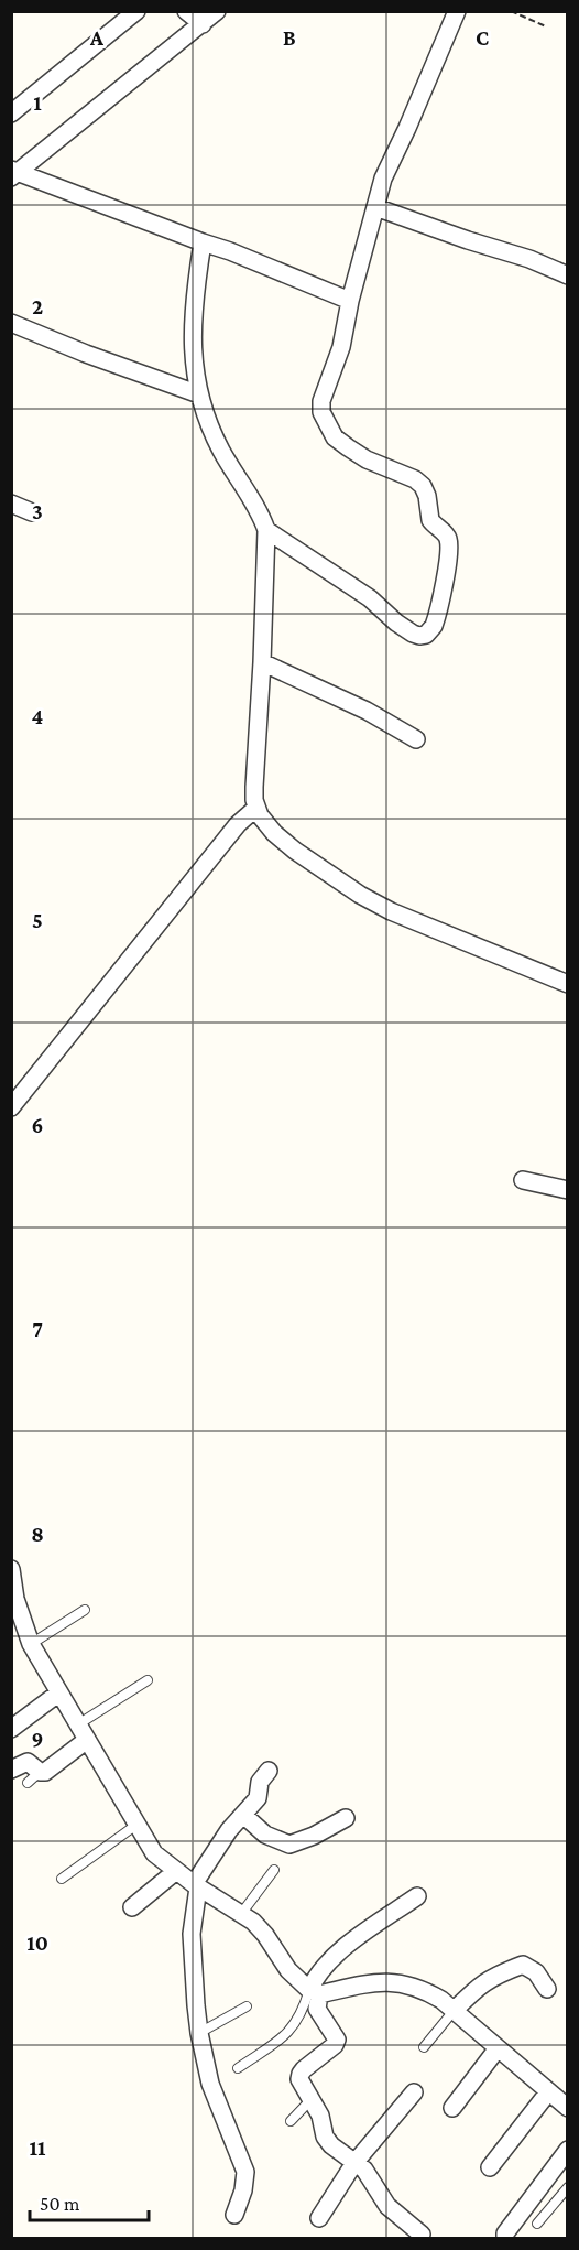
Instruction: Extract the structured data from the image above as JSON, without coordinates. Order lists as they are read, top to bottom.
{
  "scale_bar": "50 m",
  "grid": {
    "columns": ["A", "B", "C"],
    "rows": [
      "1",
      "2",
      "3",
      "4",
      "5",
      "6",
      "7",
      "8",
      "9",
      "10",
      "11"
    ]
  }
}
